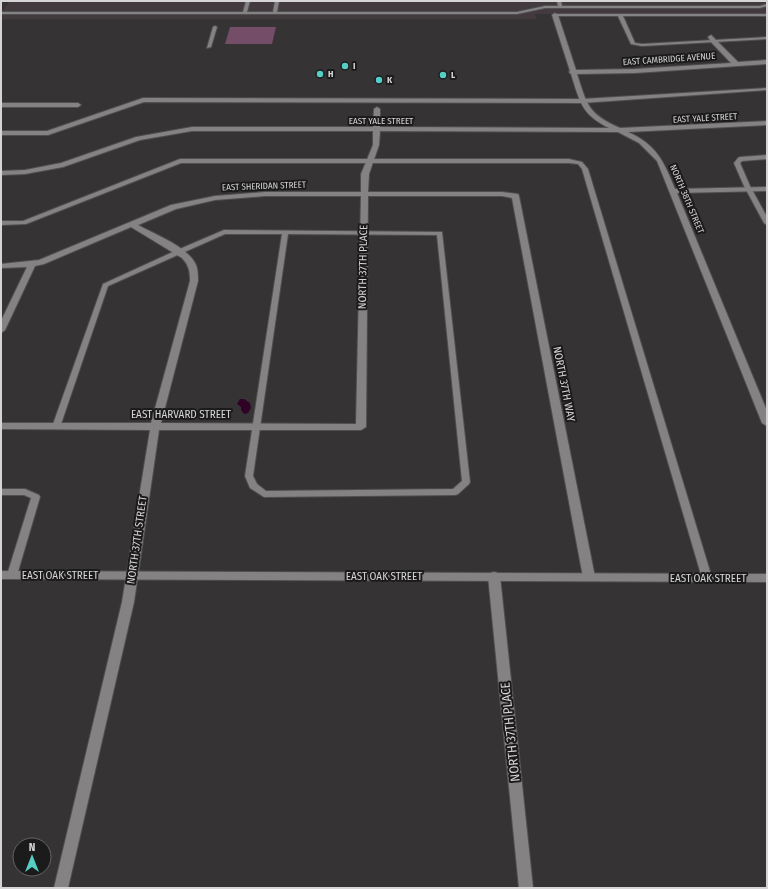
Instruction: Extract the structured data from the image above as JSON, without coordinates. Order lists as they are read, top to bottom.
{
  "streets": {
    "street": [
      "EAST CAMBRIDGE AVENUE",
      "EAST YALE STREET",
      "EAST SHERIDAN STREET",
      "NORTH 38TH STREET",
      "NORTH 37TH PLACE",
      "NORTH 37TH WAY",
      "EAST HARVARD STREET",
      "NORTH 37TH STREET",
      "EAST OAK STREET"
    ]
  },
  "crossings": [
    ["EAST CAMBRIDGE AVENUE", "NORTH 38TH STREET"],
    ["EAST YALE STREET", "NORTH 38TH STREET"],
    ["EAST YALE STREET", "NORTH 37TH PLACE"],
    ["EAST SHERIDAN STREET", "NORTH 37TH PLACE"],
    ["EAST SHERIDAN STREET", "NORTH 37TH WAY"],
    ["EAST SHERIDAN STREET", "NORTH 37TH STREET"],
    ["NORTH 37TH PLACE", "EAST HARVARD STREET"],
    ["NORTH 37TH PLACE", "EAST OAK STREET"],
    ["NORTH 37TH WAY", "EAST OAK STREET"],
    ["EAST HARVARD STREET", "NORTH 37TH STREET"],
    ["NORTH 37TH STREET", "EAST OAK STREET"]
  ],
  "places": [
    "I",
    "H",
    "L",
    "K"
  ],
  "north": "top"
}
